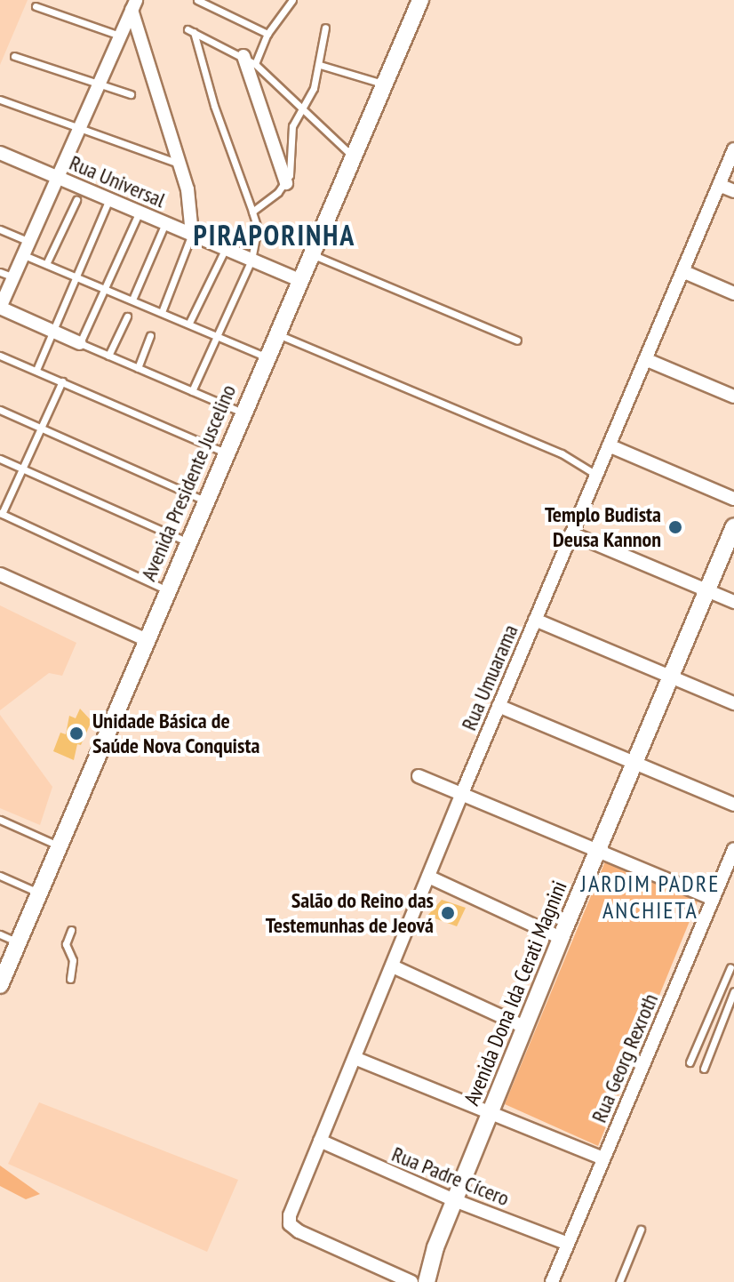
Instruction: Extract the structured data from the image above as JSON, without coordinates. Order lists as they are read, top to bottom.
{
  "streets": {
    "street": [
      "Rua Universal",
      "Avenida Presidente Juscelino",
      "Rua Umuarama",
      "Avenida Dona Ida Cerati Magnini",
      "Rua Georg Rexroth",
      "Rua Padre Cícero"
    ]
  },
  "crossings": [
    ["Rua Universal", "Avenida Presidente Juscelino"],
    ["Rua Umuarama", "Rua Padre Cícero"],
    ["Avenida Dona Ida Cerati Magnini", "Rua Padre Cícero"],
    ["Rua Georg Rexroth", "Rua Padre Cícero"]
  ],
  "districts": ["PIRAPORINHA", "JARDIM PADRE ANCHIETA"],
  "places": ["Templo Budista Deusa Kannon", "Unidade Básica de Saúde Nova Conquista", "Salão do Reino das Testemunhas de Jeová"]
}
